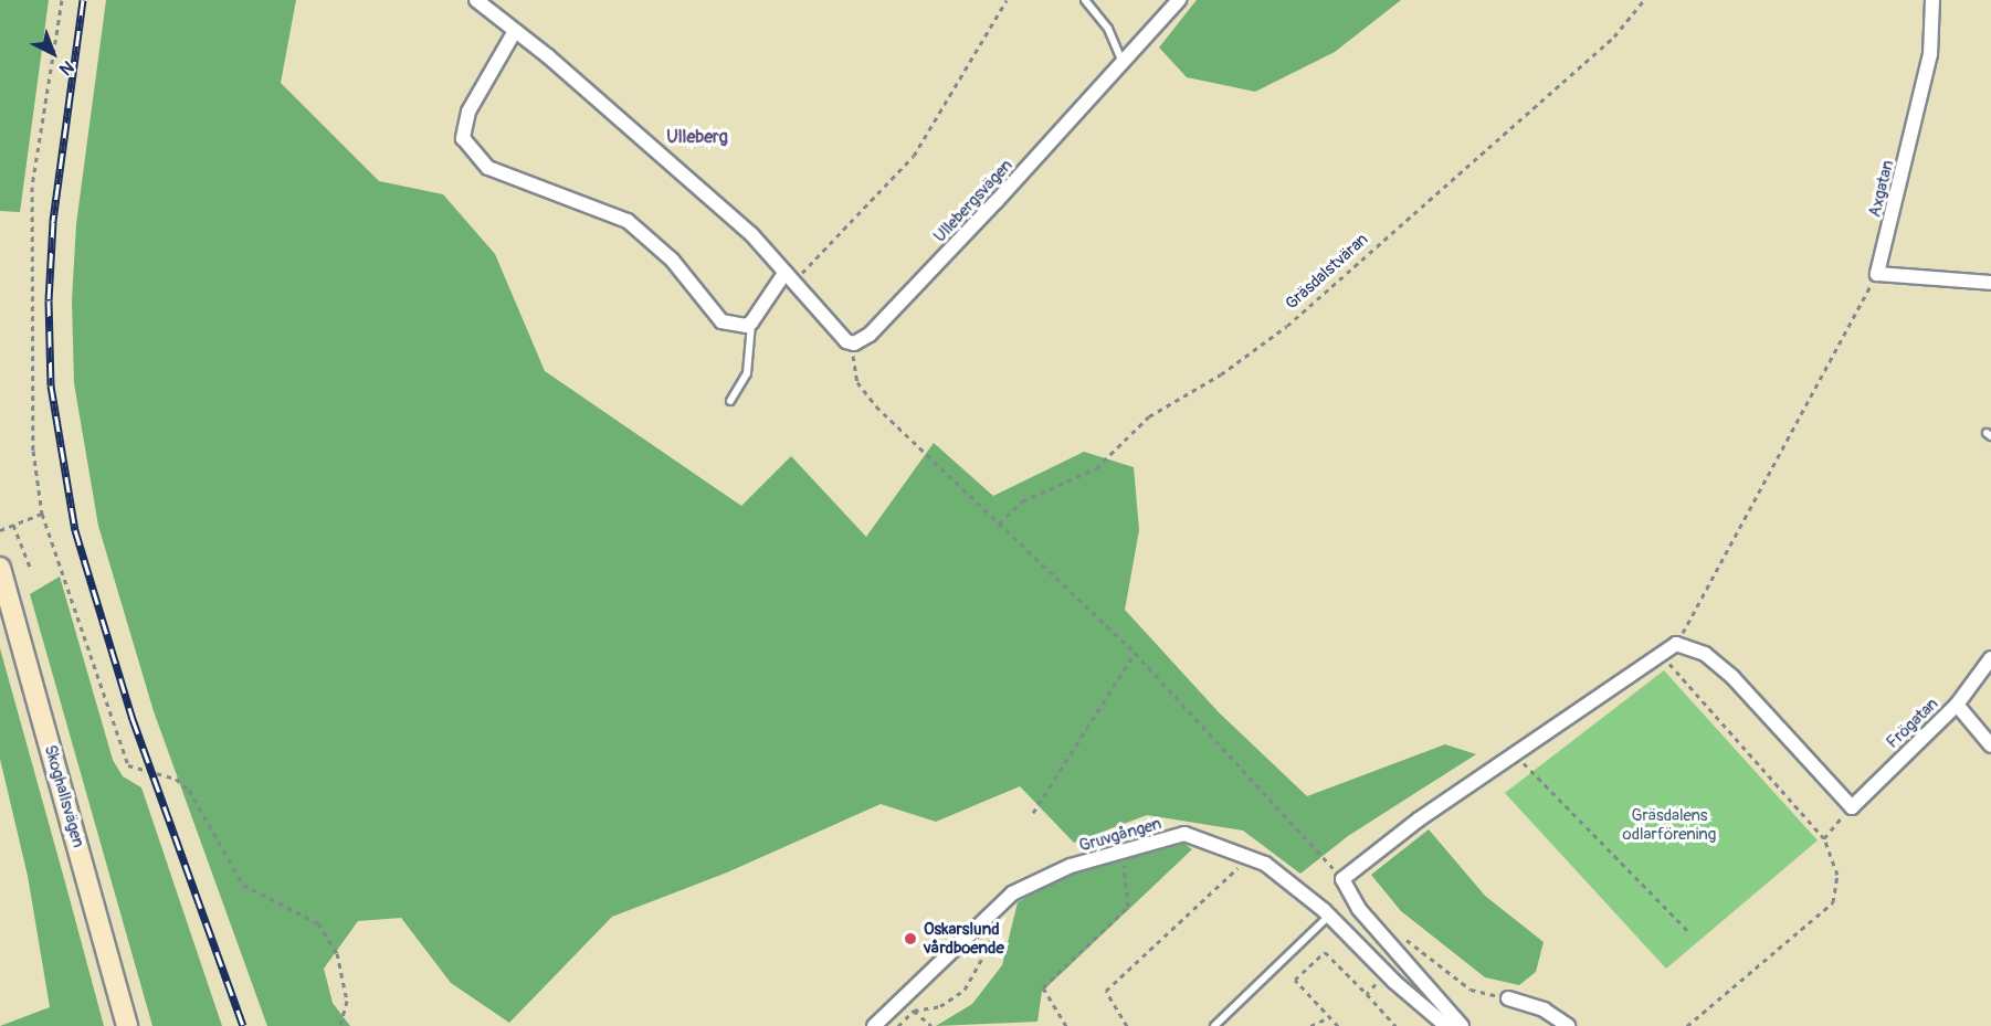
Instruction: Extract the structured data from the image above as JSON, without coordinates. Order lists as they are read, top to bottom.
{
  "streets": {
    "main road": ["Skoghallsvägen"],
    "street": [
      "Axgatan",
      "Ullebergsvägen",
      "Frögatan",
      "Gruvgången"
    ],
    "path": ["Gräsdalstväran"]
  },
  "districts": ["Ulleberg"],
  "parks": ["Gräsdalens odlarförening"],
  "places": ["Oskarslund vårdboende"],
  "north": "bottom right"
}
